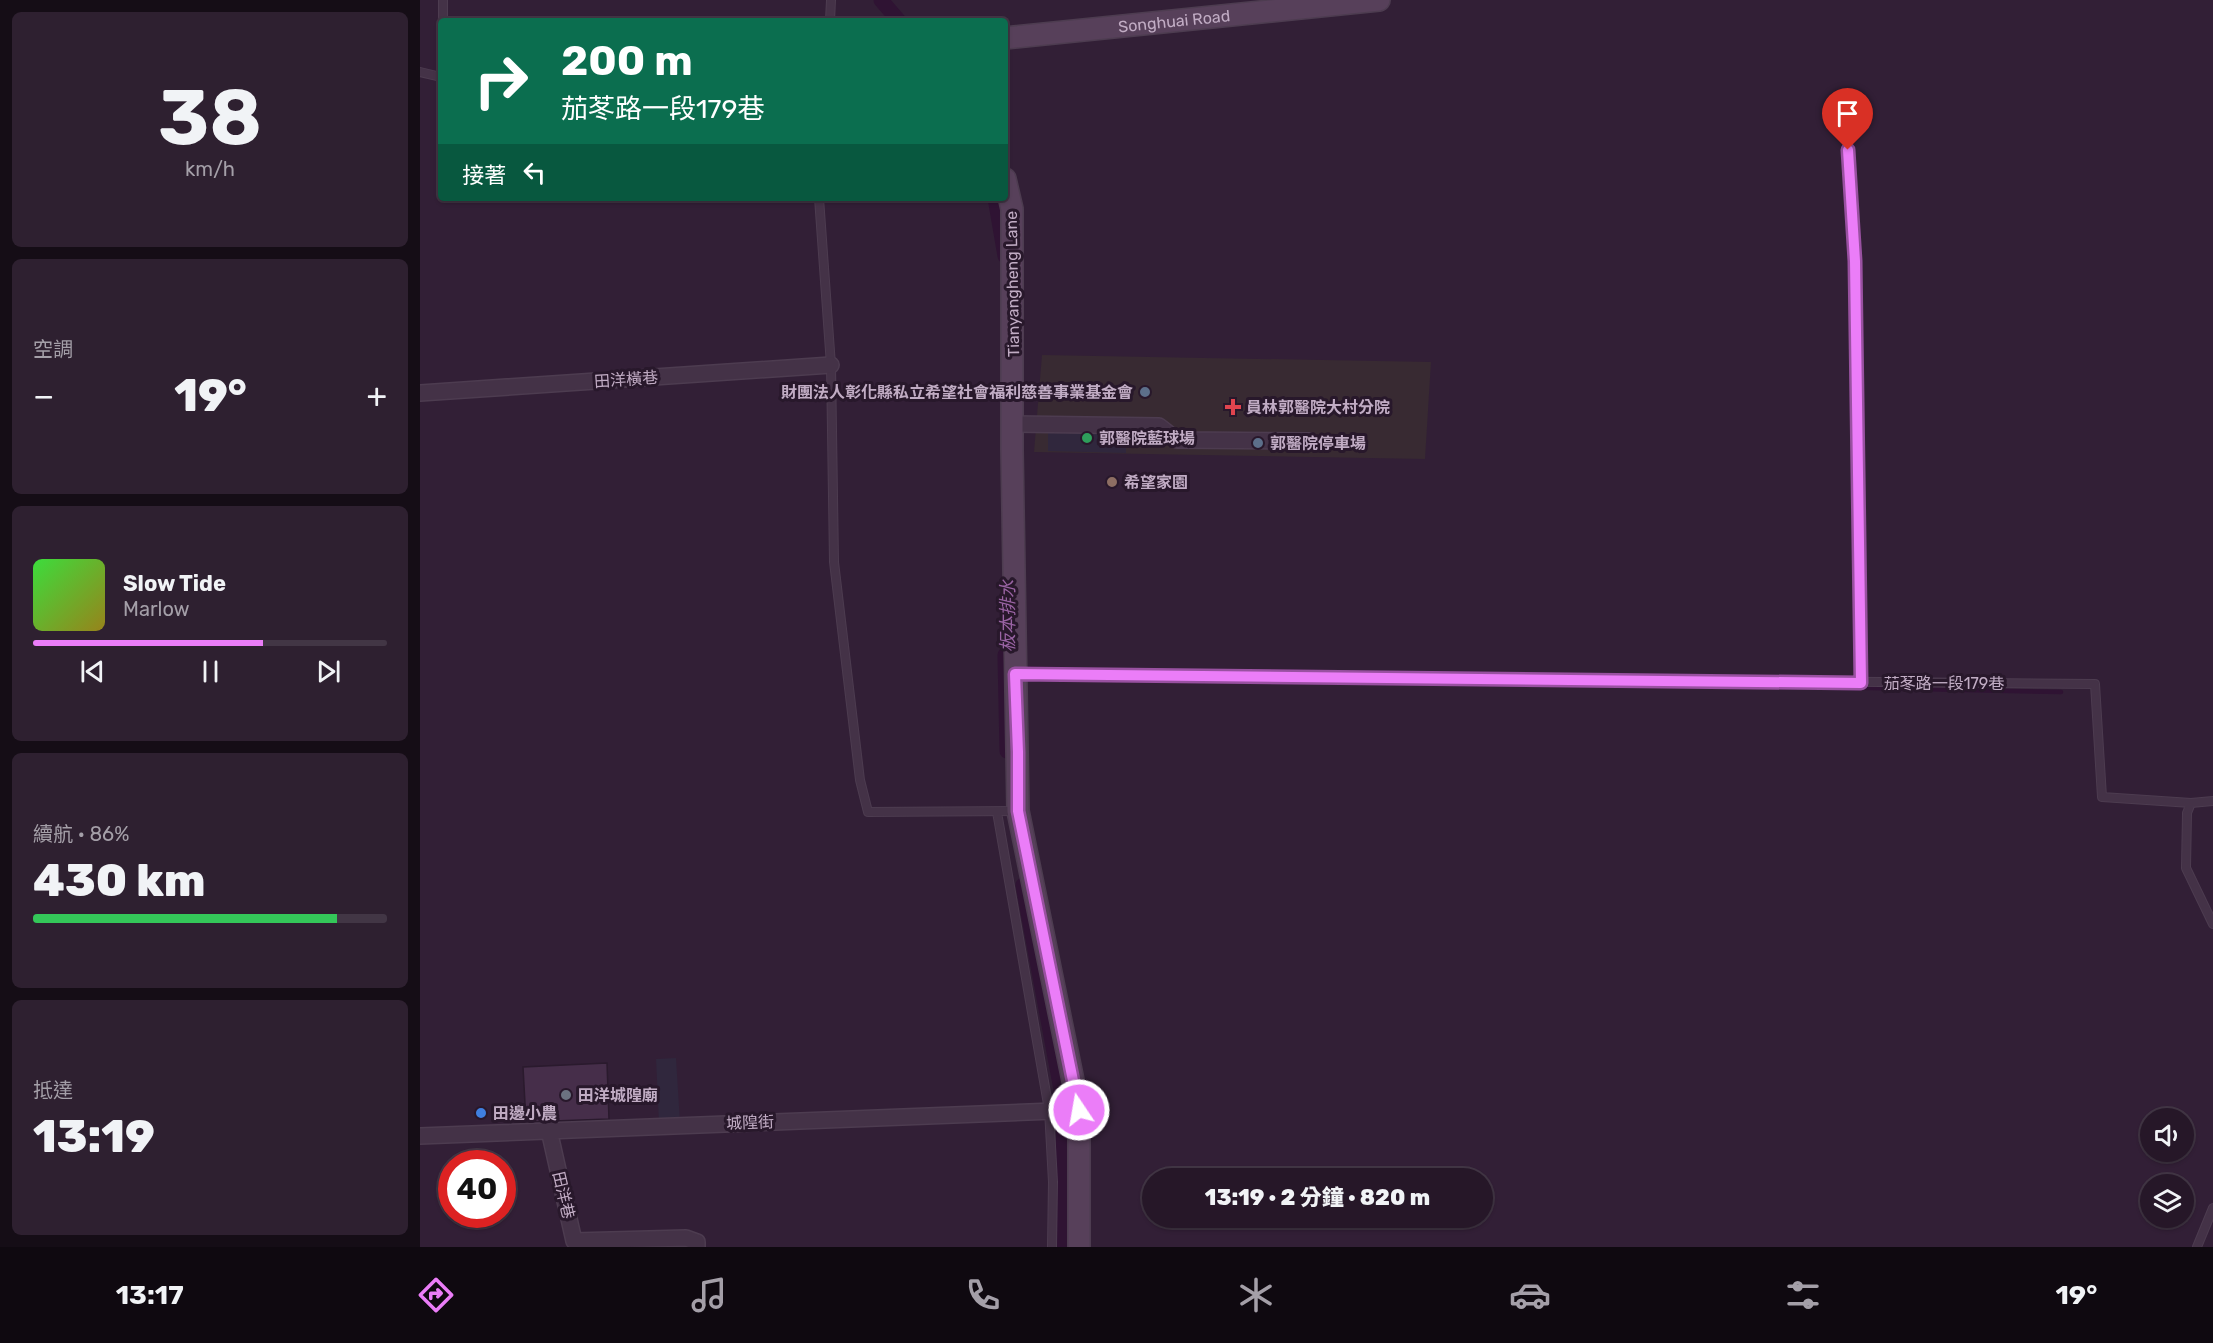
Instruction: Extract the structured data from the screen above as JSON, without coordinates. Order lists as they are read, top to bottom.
{
  "streets": {
    "street": [
      "Songhuai Road",
      "Tianyangheng Lane",
      "田洋橫巷",
      "城隍街",
      "田洋巷"
    ],
    "lane": ["茄苳路一段179巷"]
  },
  "crossings": [
    ["Tianyangheng Lane", "茄苳路一段179巷"],
    ["Tianyangheng Lane", "城隍街"],
    ["城隍街", "田洋巷"]
  ],
  "water": ["板本排水"],
  "places": {
    "other": [
      "財團法人彰化縣私立希望社會福利慈善事業基金會",
      "郭醫院藍球場",
      "郭醫院停車場",
      "希望家園",
      "田洋城隍廟",
      "田邊小農"
    ],
    "health": ["員林郭醫院大村分院"]
  },
  "page": {
    "tile": [
      ["38", "km/h"],
      "空調",
      ["續航 · 86%", "430 km"],
      ["抵達", "13:19"]
    ],
    "turn": ["200 m", "茄苳路一段179巷"],
    "then": "接著",
    "heat": ["−", "19°", "+"],
    "song": ["Slow Tide", "Marlow"],
    "limit": "40",
    "trip": "13:19 · 2 分鐘 · 820 m",
    "tabs": ["13:17", "19°"]
  }
}
